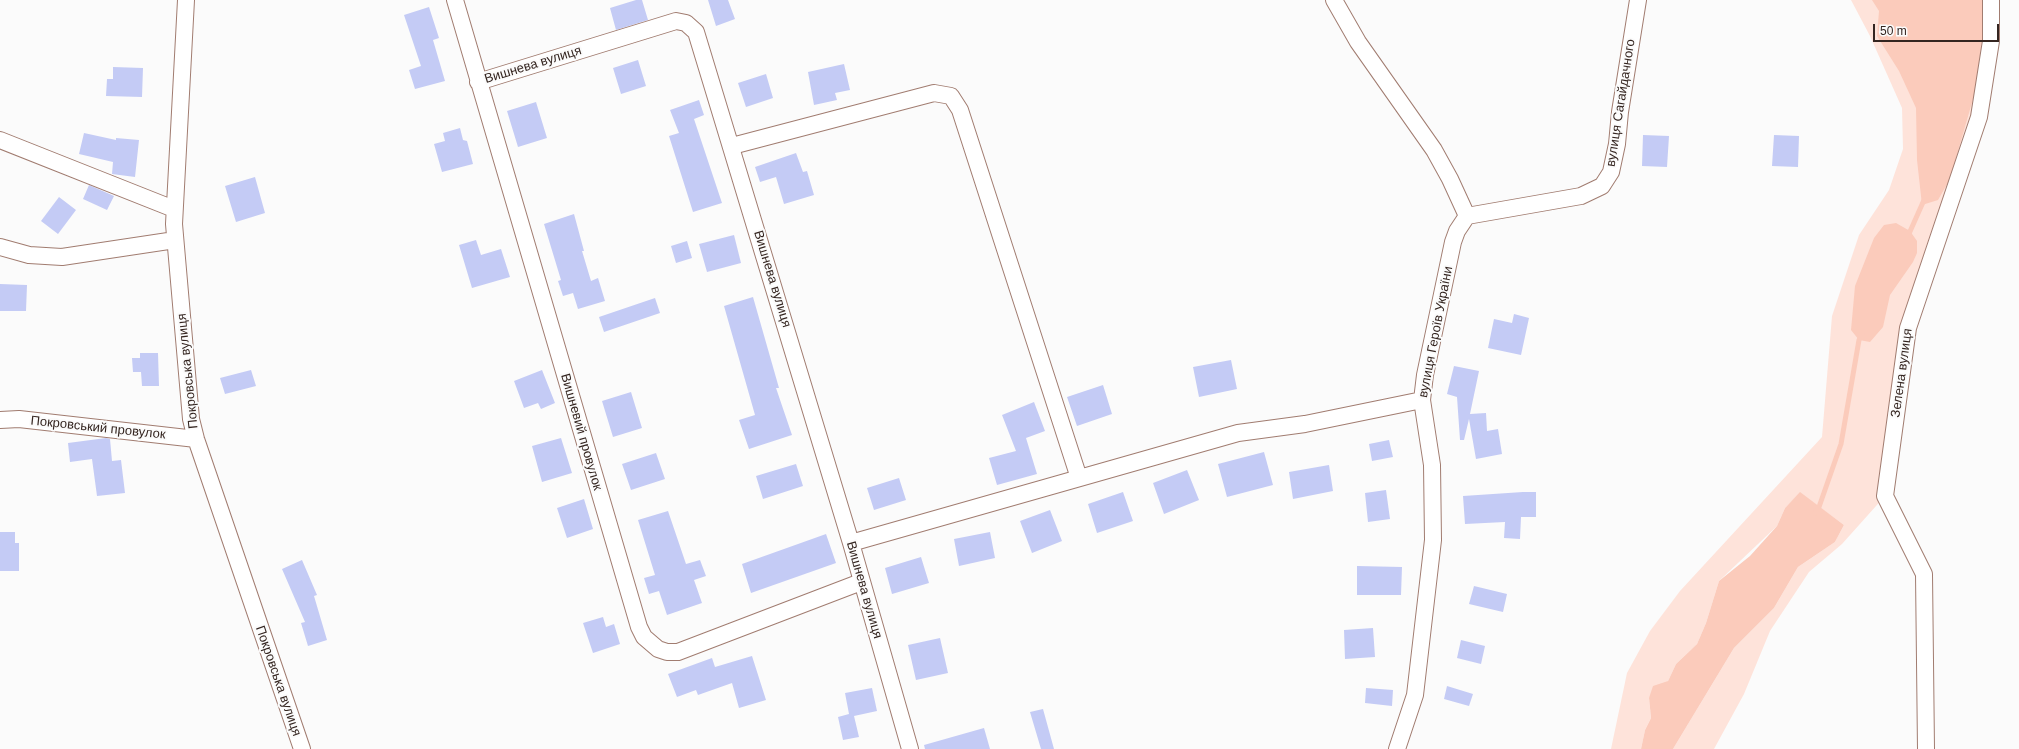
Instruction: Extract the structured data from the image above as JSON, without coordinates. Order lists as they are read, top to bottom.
{
  "streets": {
    "street": [
      "Вишнева вулиця",
      "вулиця Сагайдачного",
      "вулиця Героїв України",
      "Покровська вулиця",
      "Зелена вулиця",
      "Покровський провулок",
      "Вишневий провулок"
    ]
  },
  "crossings": [
    ["Вишнева вулиця", "Вишневий провулок"],
    ["вулиця Сагайдачного", "вулиця Героїв України"],
    ["Покровська вулиця", "Покровський провулок"]
  ],
  "scale_bar": "50 m"
}
